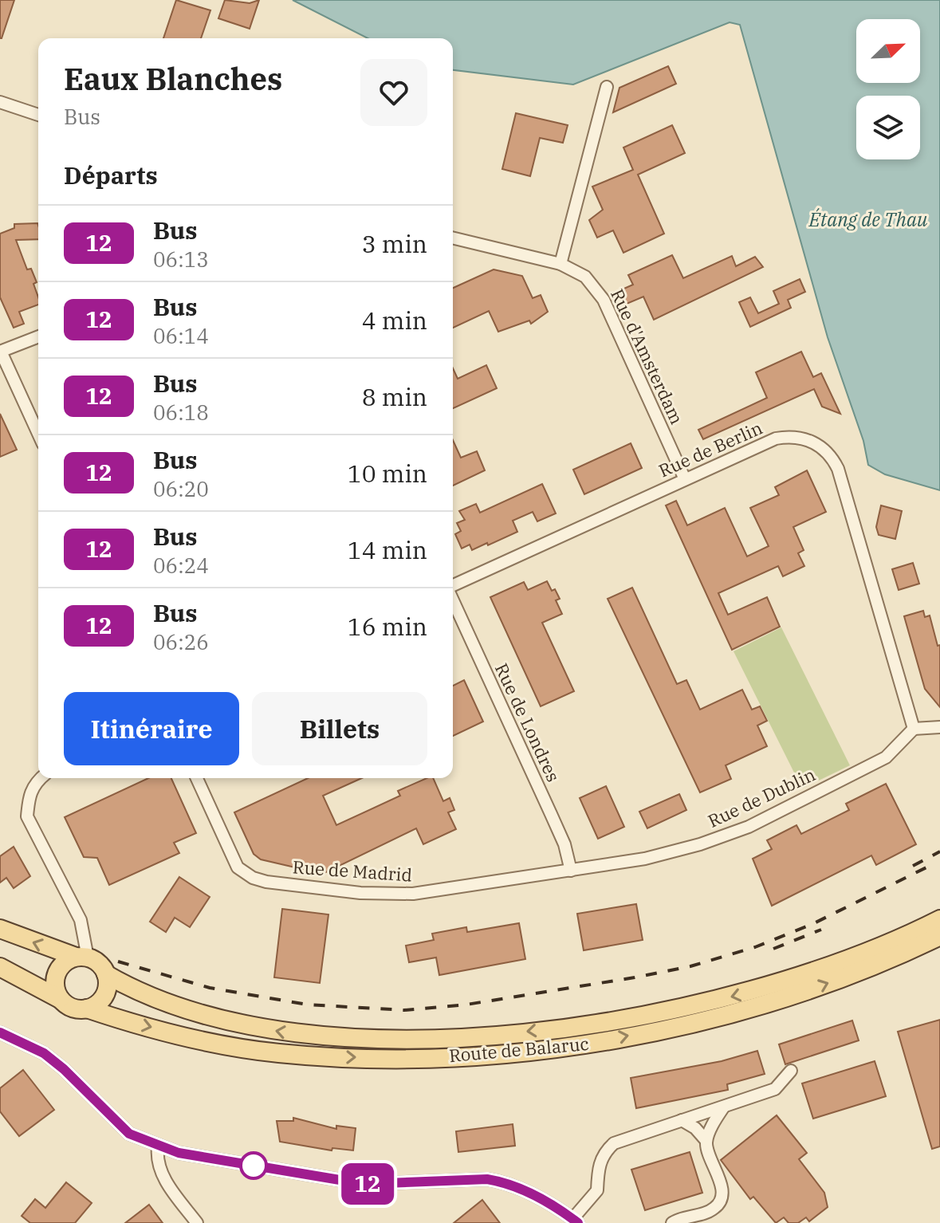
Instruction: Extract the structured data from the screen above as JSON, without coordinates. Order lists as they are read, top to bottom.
{
  "streets": {
    "main road": ["Route de Balaruc"],
    "street": [
      "Rue d'Amsterdam",
      "Rue de Berlin",
      "Rue de Londres",
      "Rue de Dublin",
      "Rue de Madrid"
    ]
  },
  "crossings": [
    ["Rue d'Amsterdam", "Rue de Berlin"],
    ["Rue de Berlin", "Rue de Dublin"],
    ["Rue de Londres", "Rue de Dublin"],
    ["Rue de Londres", "Rue de Madrid"],
    ["Rue de Dublin", "Rue de Madrid"]
  ],
  "water": ["Étang de Thau"],
  "lines": ["bus line 12"],
  "north": "top right",
  "page": {
    "on_map": "12",
    "heading": [
      ["Eaux Blanches", "Bus"],
      "Départs"
    ],
    "list": [
      {
        "mark": "12",
        "name": "Bus",
        "note": "06:13",
        "value": "3 min"
      },
      {
        "mark": "12",
        "name": "Bus",
        "note": "06:14",
        "value": "4 min"
      },
      {
        "mark": "12",
        "name": "Bus",
        "note": "06:18",
        "value": "8 min"
      },
      {
        "mark": "12",
        "name": "Bus",
        "note": "06:20",
        "value": "10 min"
      },
      {
        "mark": "12",
        "name": "Bus",
        "note": "06:24",
        "value": "14 min"
      },
      {
        "mark": "12",
        "name": "Bus",
        "note": "06:26",
        "value": "16 min"
      }
    ],
    "buttons": ["Itinéraire", "Billets"]
  }
}
